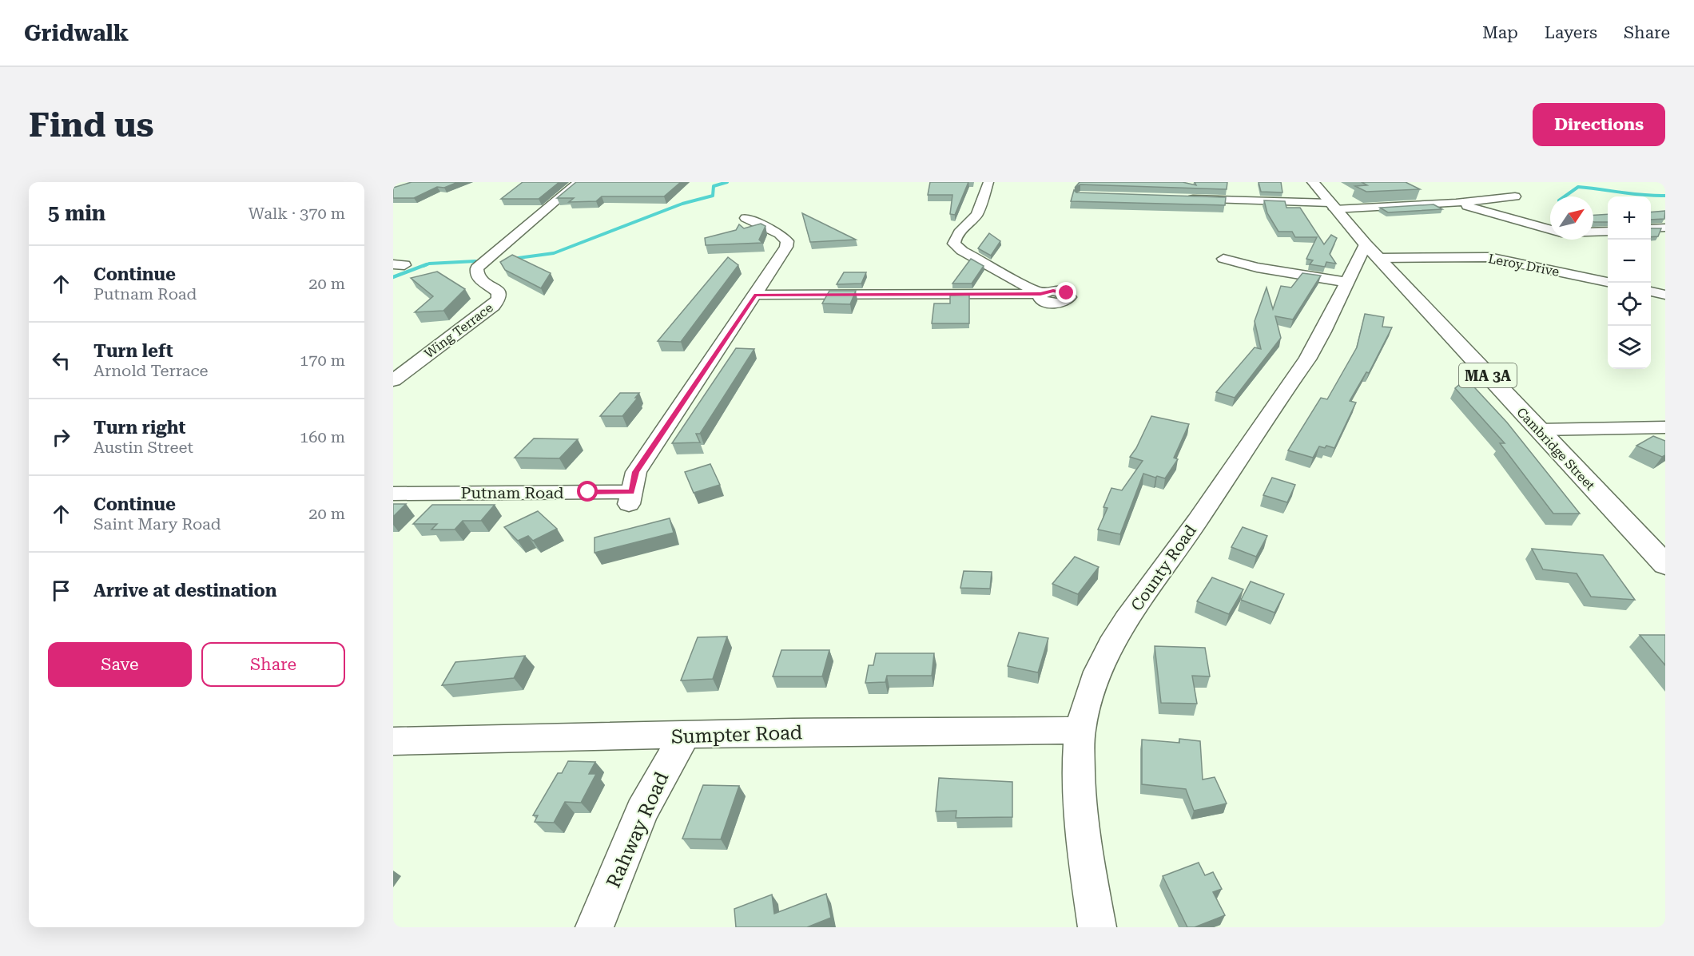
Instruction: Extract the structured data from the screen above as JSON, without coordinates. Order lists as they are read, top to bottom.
{
  "streets": {
    "main road": ["MA 3A", "Cambridge Street"],
    "street": [
      "Leroy Drive",
      "Wing Terrace",
      "Putnam Road",
      "County Road",
      "Sumpter Road",
      "Rahway Road"
    ]
  },
  "crossings": [
    ["Leroy Drive", "Cambridge Street"],
    ["Leroy Drive", "County Road"],
    ["Cambridge Street", "County Road"],
    ["County Road", "Sumpter Road"],
    ["Sumpter Road", "Rahway Road"]
  ],
  "north": "top right",
  "page": {
    "header": "Gridwalk",
    "nav": ["Map", "Layers", "Share"],
    "buttons": [
      "Directions",
      ["Save", "Share"]
    ],
    "title": "Find us",
    "heading": ["5 min", "Walk · 370 m"],
    "map_buttons": ["+", "−"],
    "list": [
      ["Continue", "Putnam Road", "20 m"],
      ["Turn left", "Arnold Terrace", "170 m"],
      ["Turn right", "Austin Street", "160 m"],
      ["Continue", "Saint Mary Road", "20 m"],
      "Arrive at destination"
    ]
  }
}
